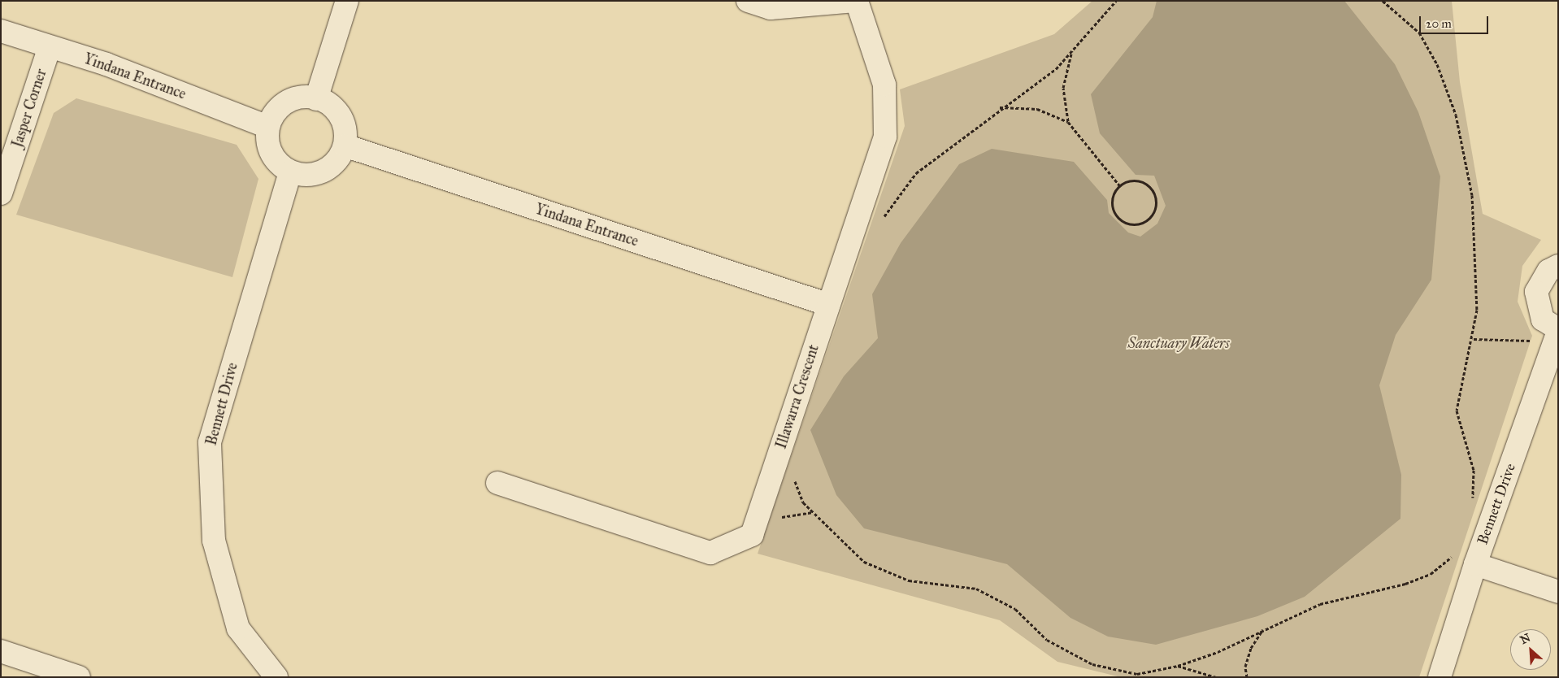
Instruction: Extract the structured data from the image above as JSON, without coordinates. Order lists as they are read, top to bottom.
{
  "streets": {
    "street": [
      "Yindana Entrance",
      "Jasper Corner",
      "Illawarra Crescent",
      "Bennett Drive"
    ]
  },
  "crossings": [
    ["Yindana Entrance", "Jasper Corner"],
    ["Yindana Entrance", "Illawarra Crescent"],
    ["Yindana Entrance", "Bennett Drive"]
  ],
  "parks": ["Sanctuary Waters"],
  "scale_bar": "20 m",
  "north": "top left"
}
